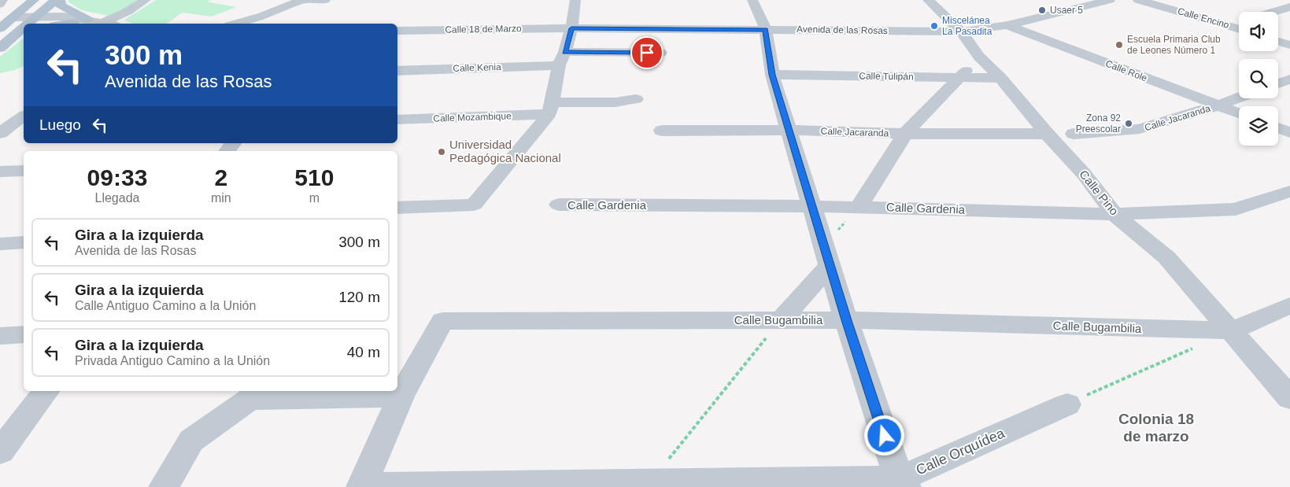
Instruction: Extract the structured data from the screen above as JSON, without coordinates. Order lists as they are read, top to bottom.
{
  "streets": {
    "street": [
      "Calle Encino",
      "Calle 18 de Marzo",
      "Avenida de las Rosas",
      "Calle Kenia",
      "Calle Role",
      "Calle Tulipán",
      "Calle Mozambique",
      "Calle Jacaranda",
      "Calle Pino",
      "Calle Gardenia",
      "Calle Bugambilia",
      "Calle Orquídea"
    ]
  },
  "crossings": [
    ["Calle 18 de Marzo", "Avenida de las Rosas"],
    ["Avenida de las Rosas", "Calle Role"],
    ["Avenida de las Rosas", "Calle Pino"],
    ["Calle Role", "Calle Jacaranda"],
    ["Calle Tulipán", "Calle Pino"],
    ["Calle Jacaranda", "Calle Pino"],
    ["Calle Pino", "Calle Gardenia"],
    ["Calle Pino", "Calle Bugambilia"]
  ],
  "districts": ["Colonia 18 de marzo"],
  "places": [
    "Usaer 5",
    "Miscelánea La Pasadita",
    "Escuela Primaria Club de Leones Número 1",
    "Zona 92 Preescolar",
    "Universidad Pedagógica Nacional"
  ],
  "page": {
    "turn": ["300 m", "Avenida de las Rosas"],
    "then": "Luego",
    "eta": [
      "09:33",
      "Llegada",
      "2",
      "min",
      "510",
      "m"
    ],
    "list": [
      {
        "name": "Gira a la izquierda",
        "note": "Avenida de las Rosas",
        "value": "300 m"
      },
      {
        "name": "Gira a la izquierda",
        "note": "Calle Antiguo Camino a la Unión",
        "value": "120 m"
      },
      {
        "name": "Gira a la izquierda",
        "note": "Privada Antiguo Camino a la Unión",
        "value": "40 m"
      }
    ]
  }
}
